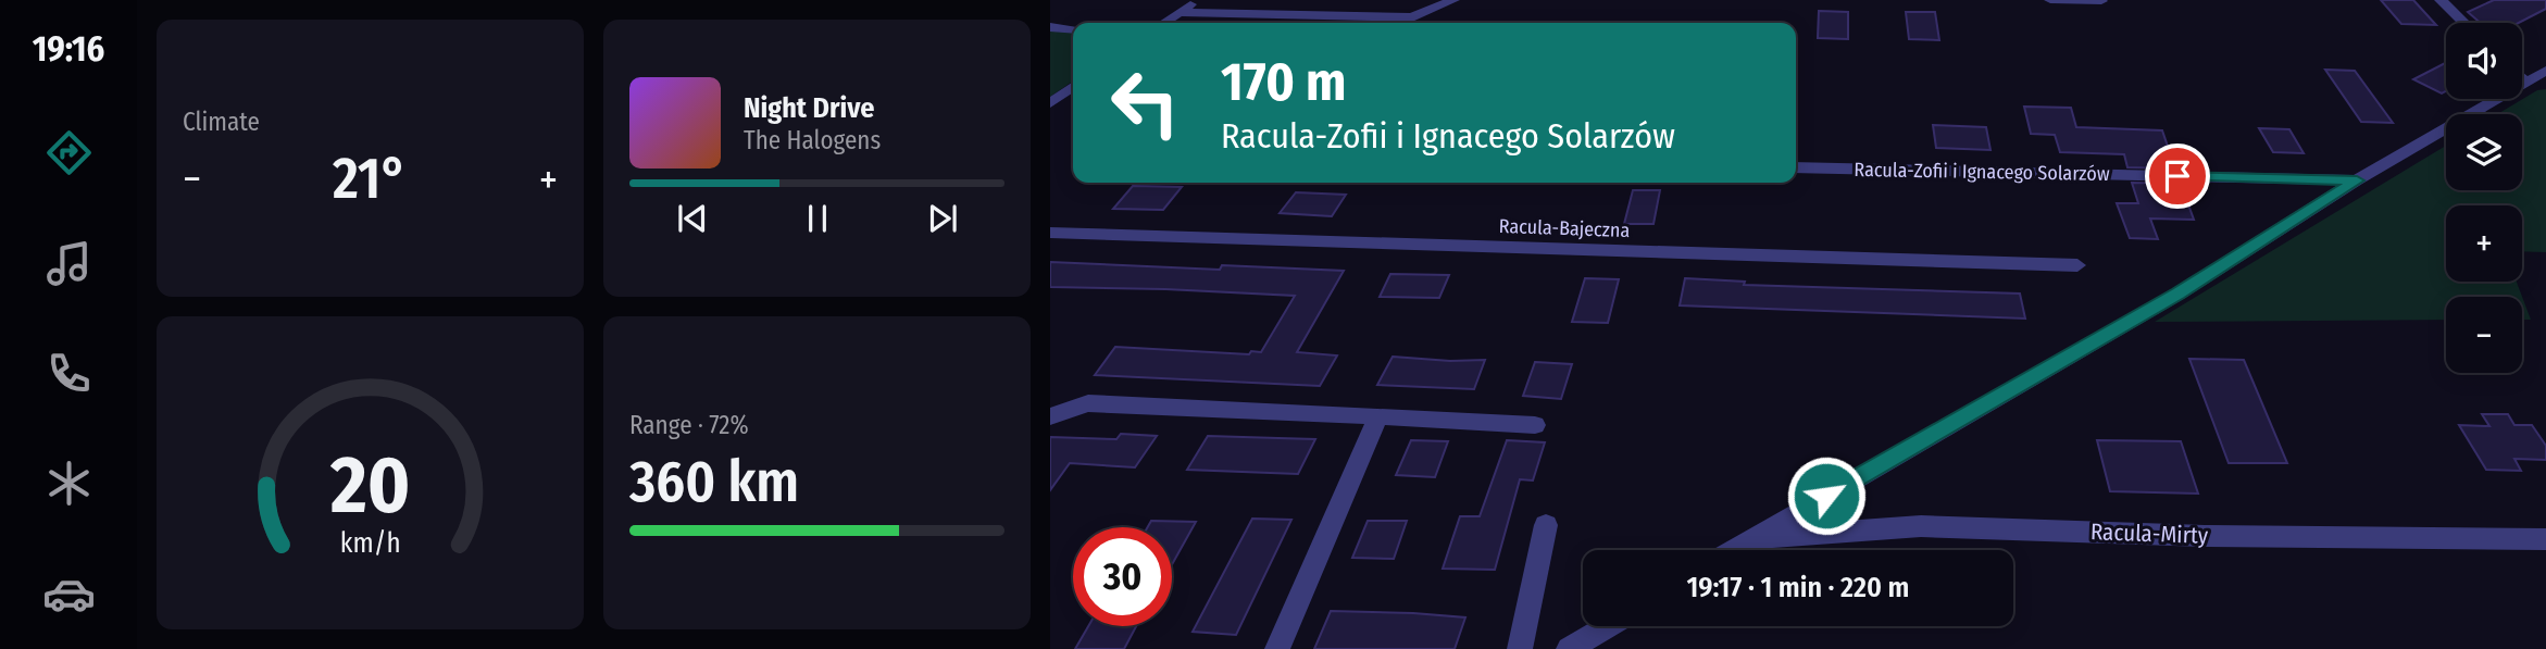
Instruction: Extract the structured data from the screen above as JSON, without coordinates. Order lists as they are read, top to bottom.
{
  "streets": {
    "street": ["Racula-Zofii i Ignacego Solarzów", "Racula-Bajeczna", "Racula-Mirty"]
  },
  "page": {
    "tabs": "19:16",
    "tile": [
      "Climate",
      ["Range · 72%", "360 km"]
    ],
    "map_buttons": ["+", "−"],
    "turn": ["170 m", "Racula-Zofii i Ignacego Solarzów"],
    "song": ["Night Drive", "The Halogens"],
    "heat": ["−", "21°", "+"],
    "limit": "30",
    "trip": "19:17 · 1 min · 220 m",
    "gauge": ["20", "km/h"]
  }
}
